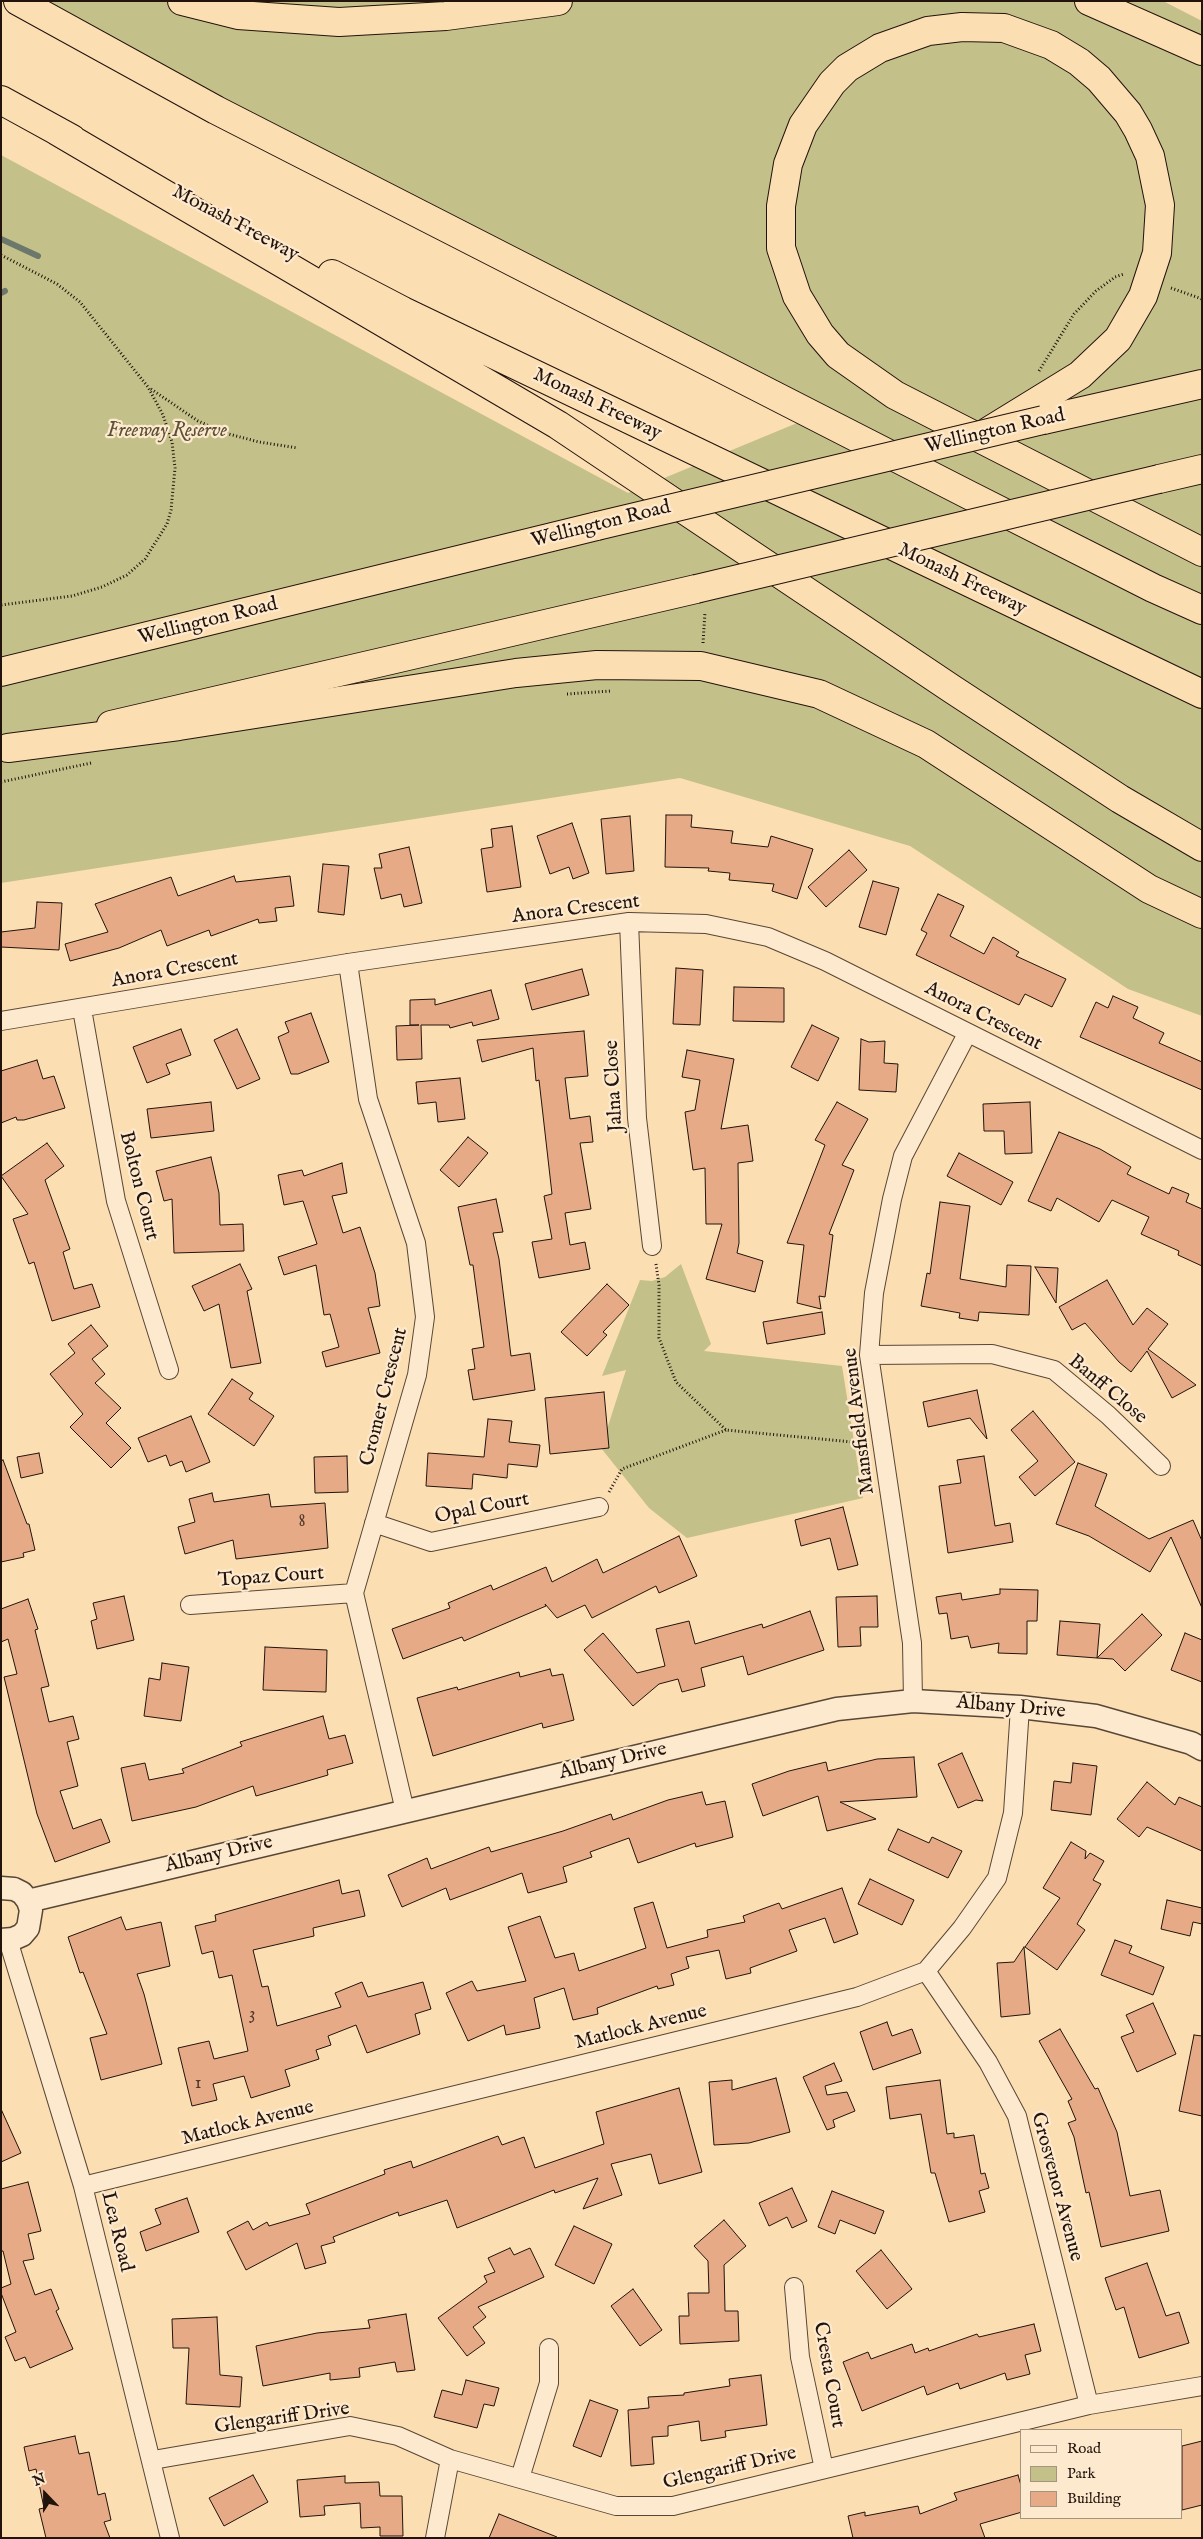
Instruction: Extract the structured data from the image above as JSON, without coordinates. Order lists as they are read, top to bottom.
{
  "streets": {
    "highway": ["Monash Freeway", "Wellington Road"],
    "street": [
      "Anora Crescent",
      "Jalna Close",
      "Bolton Court",
      "Banff Close",
      "Cromer Crescent",
      "Mansfield Avenue",
      "Opal Court",
      "Topaz Court",
      "Albany Drive",
      "Matlock Avenue",
      "Grosvenor Avenue",
      "Lea Road",
      "Cresta Court",
      "Glengariff Drive"
    ]
  },
  "crossings": [
    ["Anora Crescent", "Jalna Close"],
    ["Anora Crescent", "Bolton Court"],
    ["Anora Crescent", "Cromer Crescent"],
    ["Anora Crescent", "Mansfield Avenue"],
    ["Banff Close", "Mansfield Avenue"],
    ["Cromer Crescent", "Opal Court"],
    ["Cromer Crescent", "Topaz Court"],
    ["Cromer Crescent", "Albany Drive"],
    ["Mansfield Avenue", "Albany Drive"],
    ["Albany Drive", "Matlock Avenue"],
    ["Matlock Avenue", "Grosvenor Avenue"],
    ["Matlock Avenue", "Lea Road"],
    ["Grosvenor Avenue", "Glengariff Drive"],
    ["Lea Road", "Glengariff Drive"],
    ["Cresta Court", "Glengariff Drive"]
  ],
  "parks": ["Freeway Reserve"],
  "house_numbers": ["8", "3", "1"],
  "legend": ["Road", "Park", "Building"],
  "north": "top"
}
